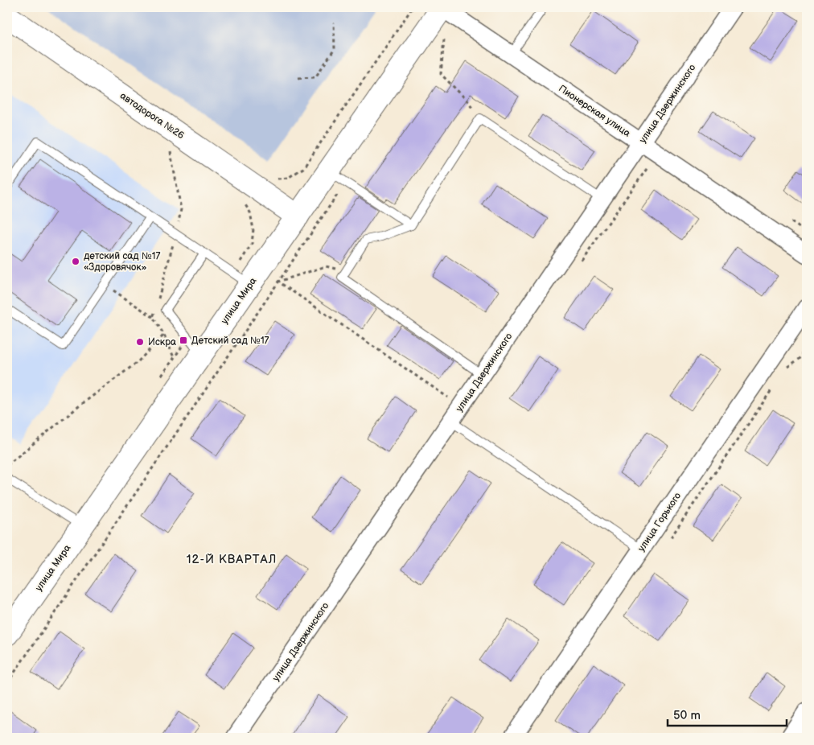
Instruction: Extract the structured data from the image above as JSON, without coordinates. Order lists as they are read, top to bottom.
{
  "streets": {
    "street": [
      "улица Дзержинского",
      "Пионерская улица",
      "автодорога №26",
      "улица Мира",
      "улица Горького"
    ]
  },
  "crossings": [
    ["улица Дзержинского", "Пионерская улица"],
    ["Пионерская улица", "улица Мира"],
    ["автодорога №26", "улица Мира"]
  ],
  "districts": ["12-Й КВАРТАЛ"],
  "places": {
    "other": ["детский сад №17 «Здоровячок»", "Искра"],
    "transit": ["Детский сад №17"]
  },
  "scale_bar": "50 m"
}
